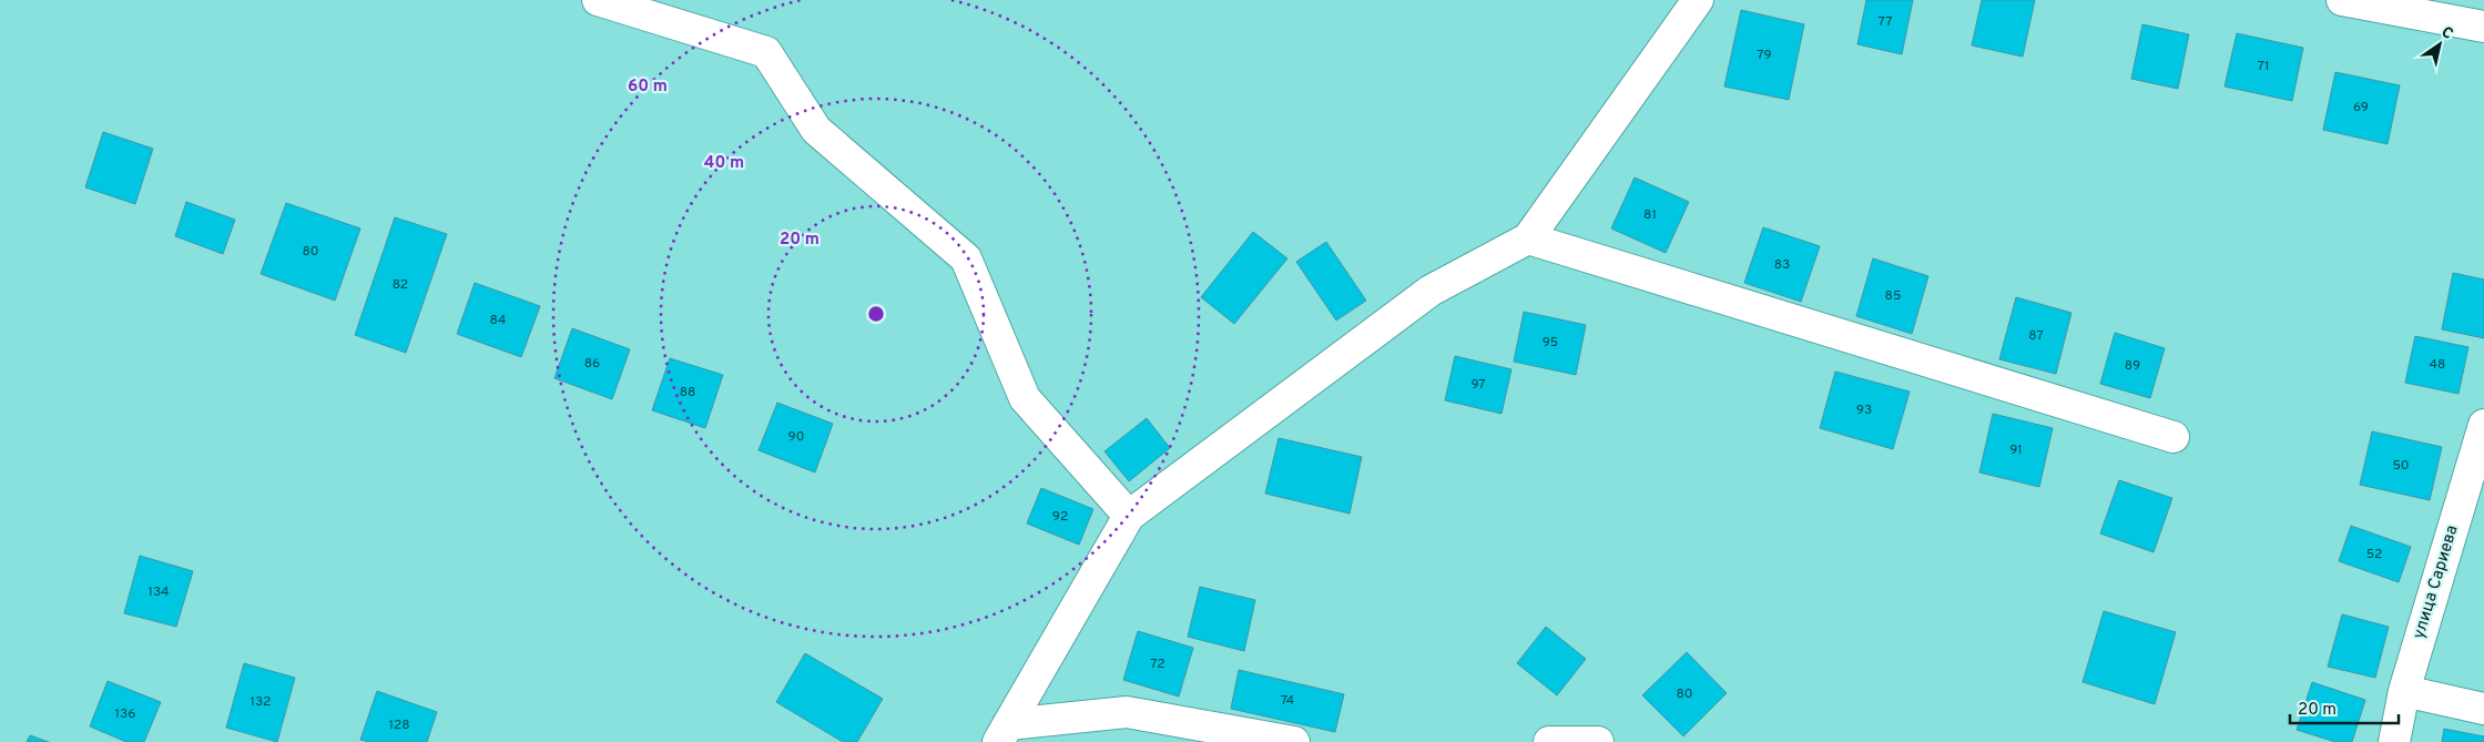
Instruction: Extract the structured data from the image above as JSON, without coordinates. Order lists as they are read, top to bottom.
{
  "streets": {
    "street": ["улица Сариева"]
  },
  "house_numbers": [
    "77",
    "79",
    "71",
    "69",
    "81",
    "80",
    "83",
    "82",
    "85",
    "84",
    "87",
    "95",
    "86",
    "48",
    "89",
    "97",
    "88",
    "93",
    "90",
    "91",
    "50",
    "92",
    "52",
    "134",
    "72",
    "80",
    "74",
    "132",
    "136",
    "128"
  ],
  "scale_bar": "20 m",
  "north": "top right",
  "rings": ["60 m", "40 m", "20 m"]
}
